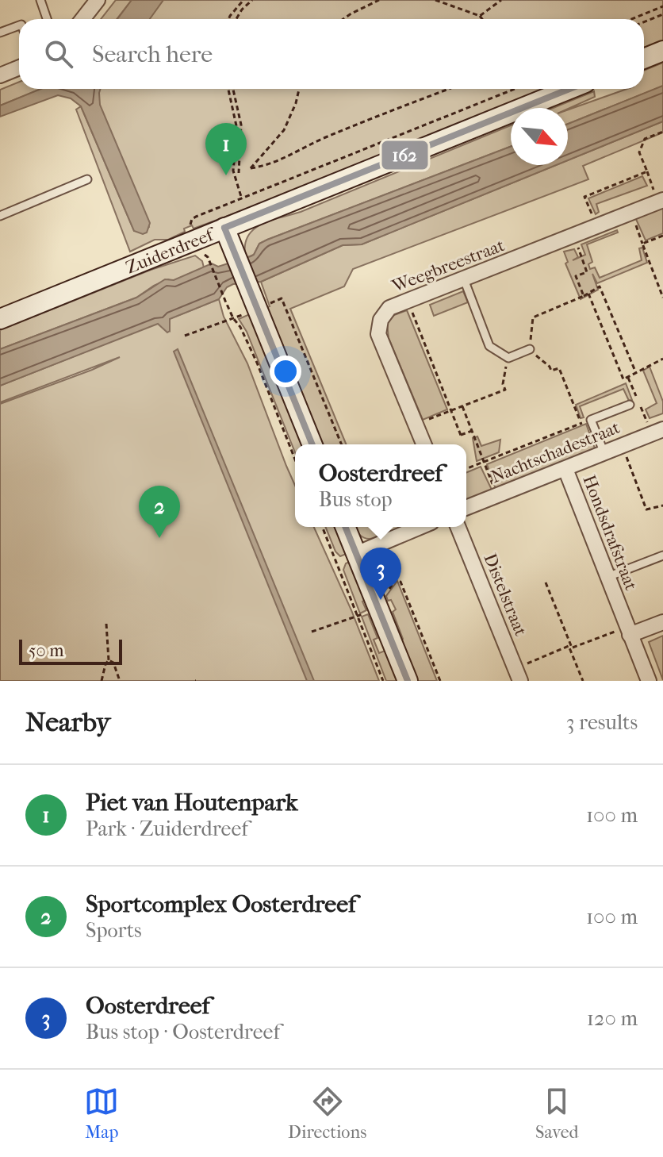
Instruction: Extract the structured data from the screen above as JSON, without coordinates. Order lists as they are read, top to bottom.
{
  "streets": {
    "street": [
      "Zuiderdreef",
      "Weegbreestraat",
      "Nachtschadestraat",
      "Hondsdrafstraat",
      "Distelstraat"
    ]
  },
  "crossings": [
    ["Nachtschadestraat", "Hondsdrafstraat"]
  ],
  "lines": ["transit line 162"],
  "scale_bar": "50 m",
  "north": "bottom right",
  "page": {
    "search": "Search here",
    "pins": ["1", "2", "3"],
    "popup": ["Oosterdreef", "Bus stop"],
    "scale": "50 m",
    "heading": ["Nearby", "3 results"],
    "list": [
      {
        "mark": "1",
        "name": "Piet van Houtenpark",
        "note": "Park · Zuiderdreef",
        "value": "100 m"
      },
      {
        "mark": "2",
        "name": "Sportcomplex Oosterdreef",
        "note": "Sports",
        "value": "100 m"
      },
      {
        "mark": "3",
        "name": "Oosterdreef",
        "note": "Bus stop · Oosterdreef",
        "value": "120 m"
      }
    ],
    "nav": ["Map", "Directions", "Saved"]
  }
}
